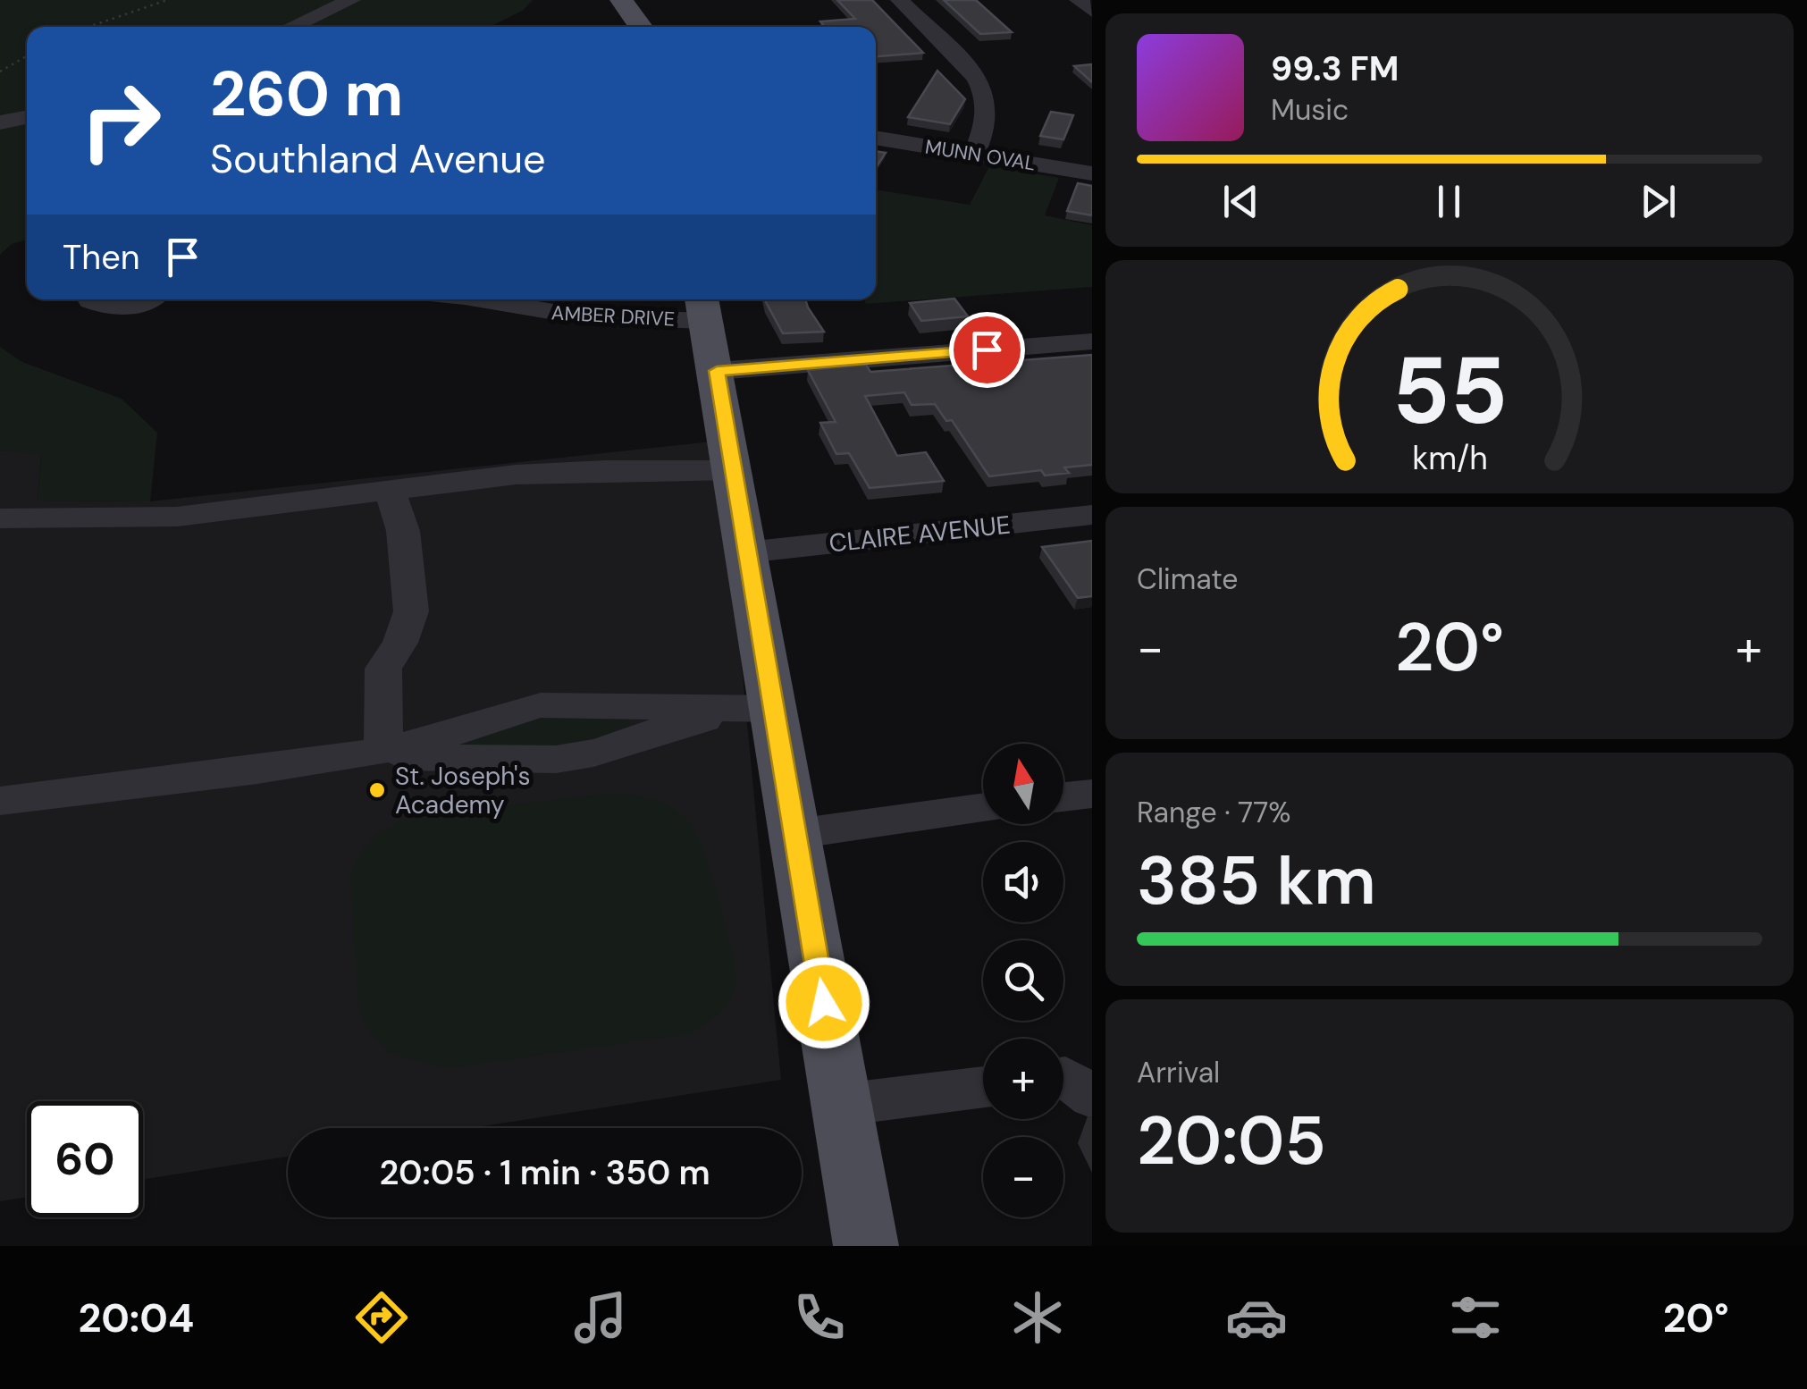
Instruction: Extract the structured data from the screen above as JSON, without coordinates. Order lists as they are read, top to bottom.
{
  "streets": {
    "street": ["MUNN OVAL", "AMBER DRIVE", "CLAIRE AVENUE"]
  },
  "places": ["St. Joseph's Academy"],
  "north": "top",
  "page": {
    "turn": ["260 m", "Southland Avenue"],
    "song": ["99.3 FM", "Music"],
    "then": "Then",
    "tile": [
      "Climate",
      ["Range · 77%", "385 km"],
      ["Arrival", "20:05"]
    ],
    "heat": ["−", "20°", "+"],
    "map_buttons": ["+", "−"],
    "limit": "60",
    "trip": "20:05 · 1 min · 350 m",
    "tabs": ["20:04", "20°"],
    "gauge": ["55", "km/h"]
  }
}
